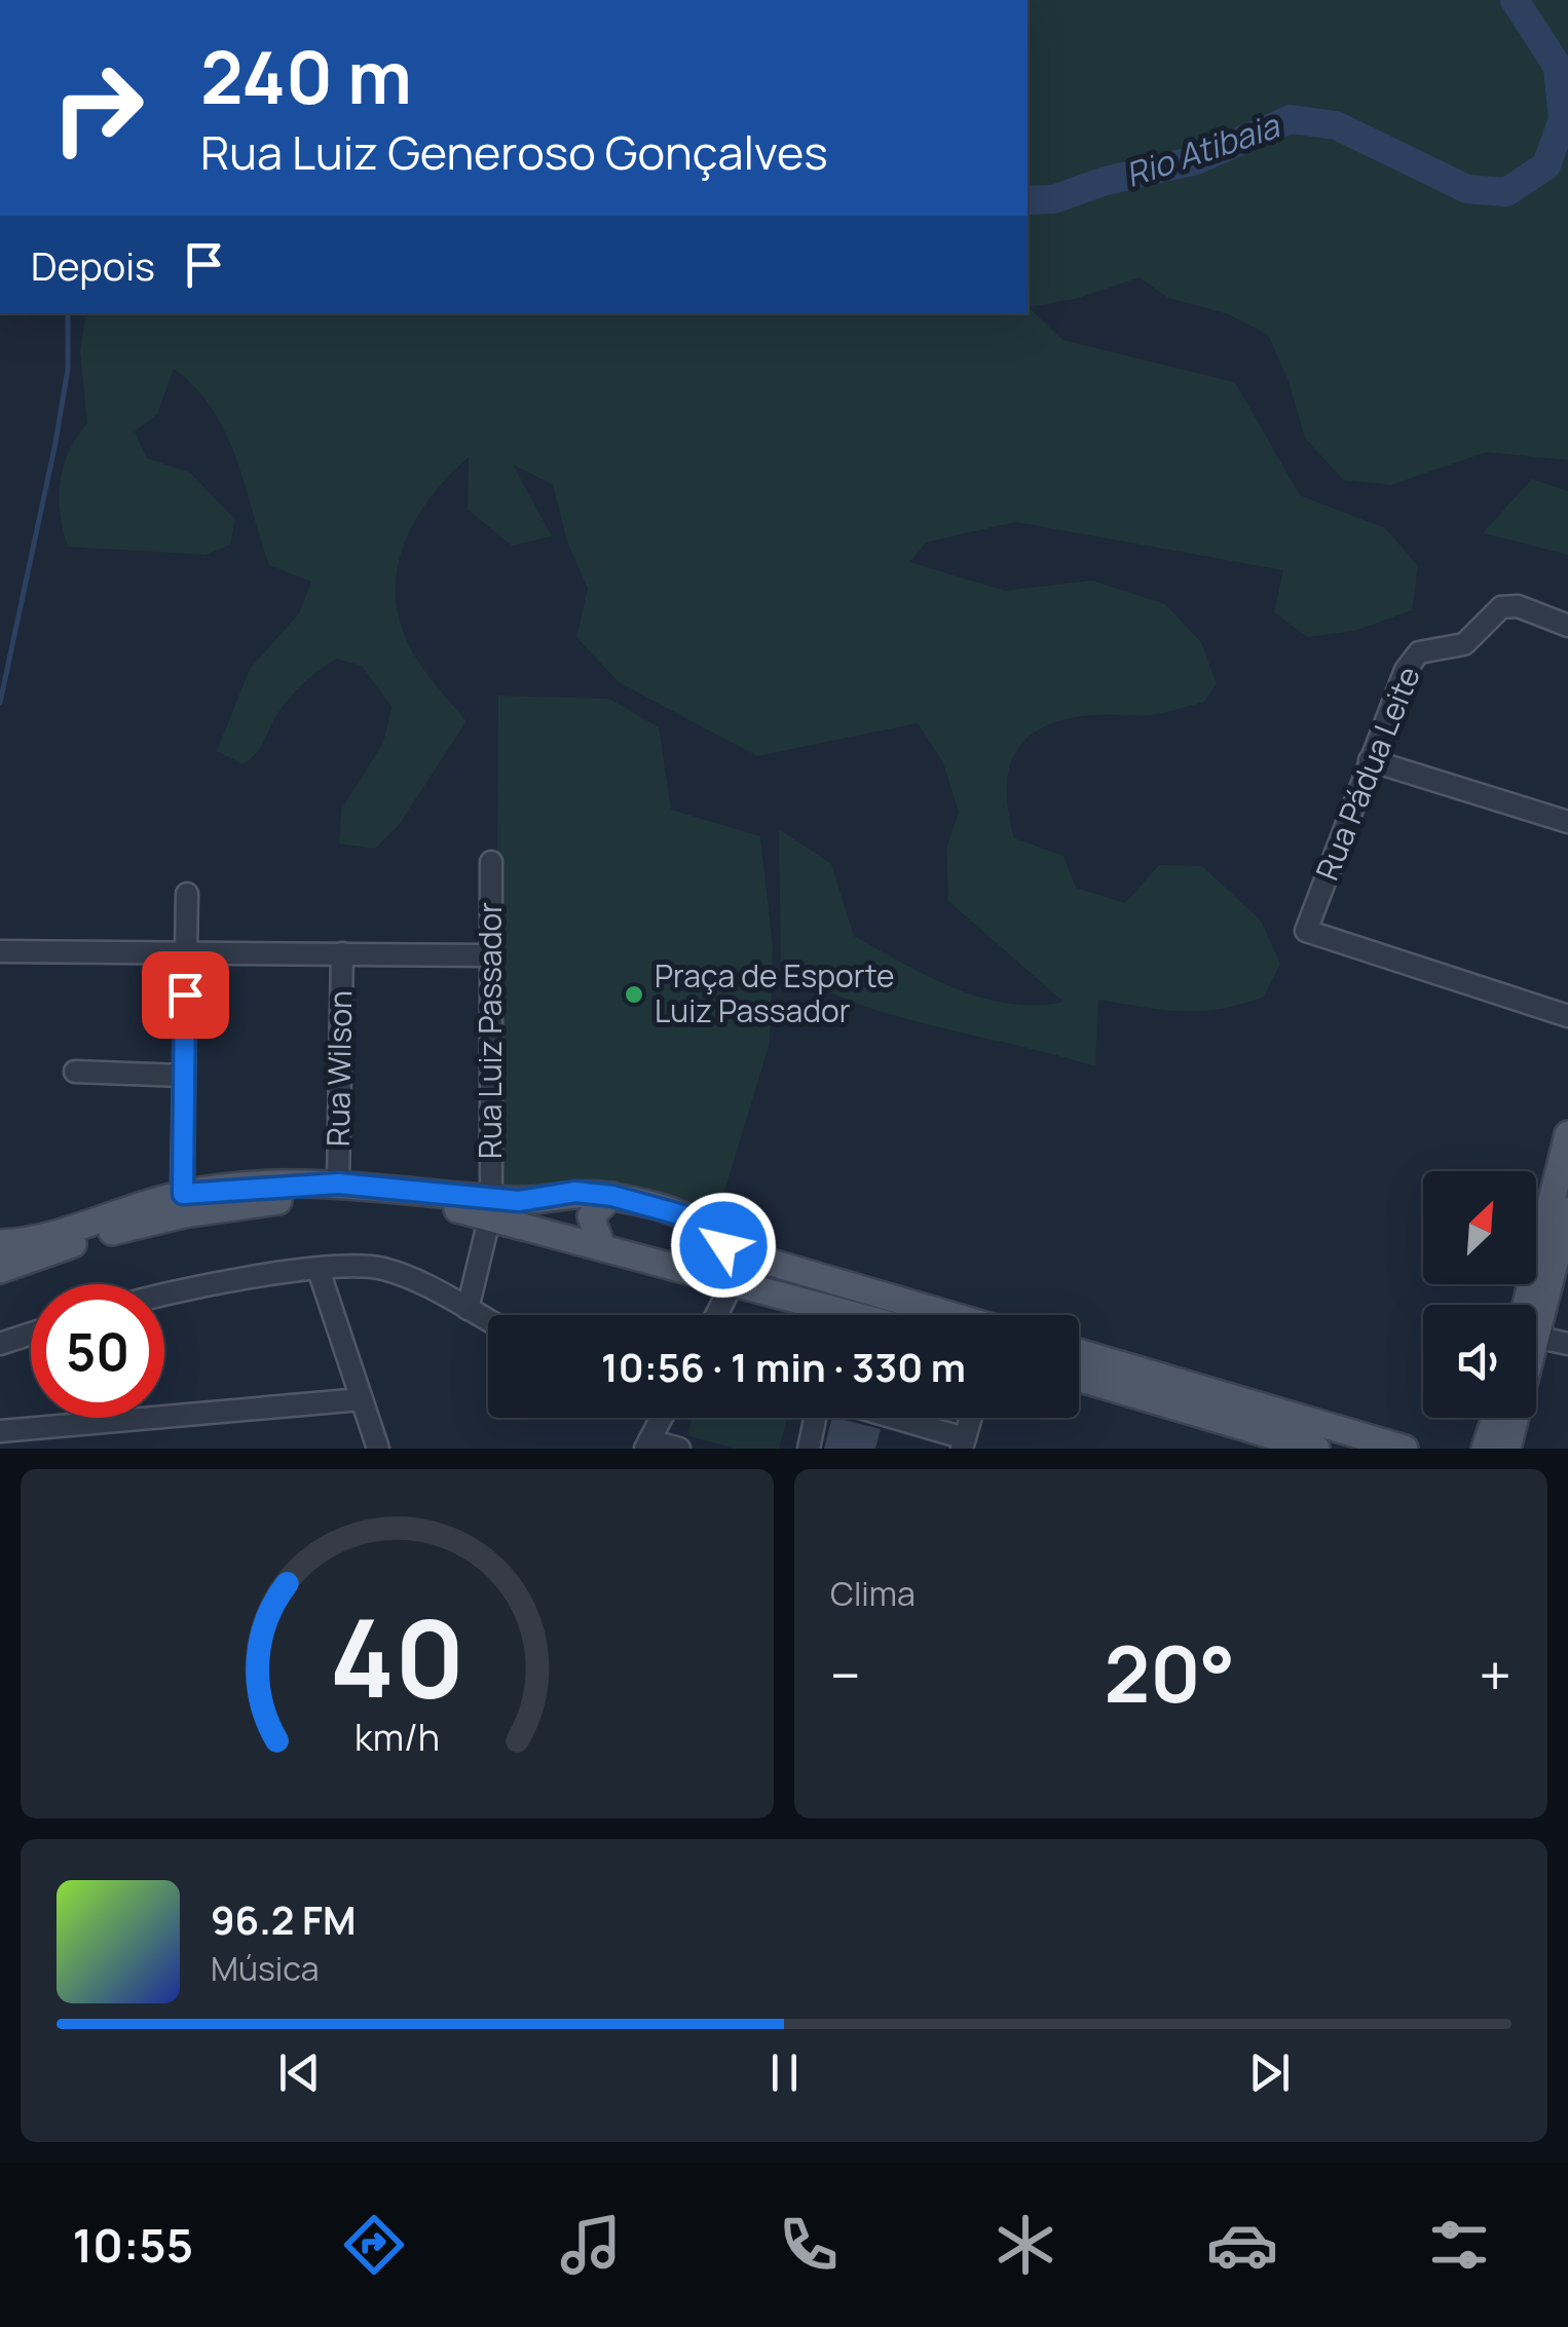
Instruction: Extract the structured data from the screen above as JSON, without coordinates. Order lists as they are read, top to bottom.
{
  "streets": {
    "street": ["Rua Pádua Leite", "Rua Luiz Passador", "Rua Wilson"]
  },
  "water": ["Rio Atibaia"],
  "places": ["Praça de Esporte Luiz Passador"],
  "north": "top right",
  "page": {
    "turn": ["240 m", "Rua Luiz Generoso Gonçalves"],
    "then": "Depois",
    "limit": "50",
    "trip": "10:56 · 1 min · 330 m",
    "tile": "Clima",
    "heat": ["−", "20°", "+"],
    "song": ["96.2 FM", "Música"],
    "tabs": "10:55",
    "gauge": ["40", "km/h"]
  }
}
